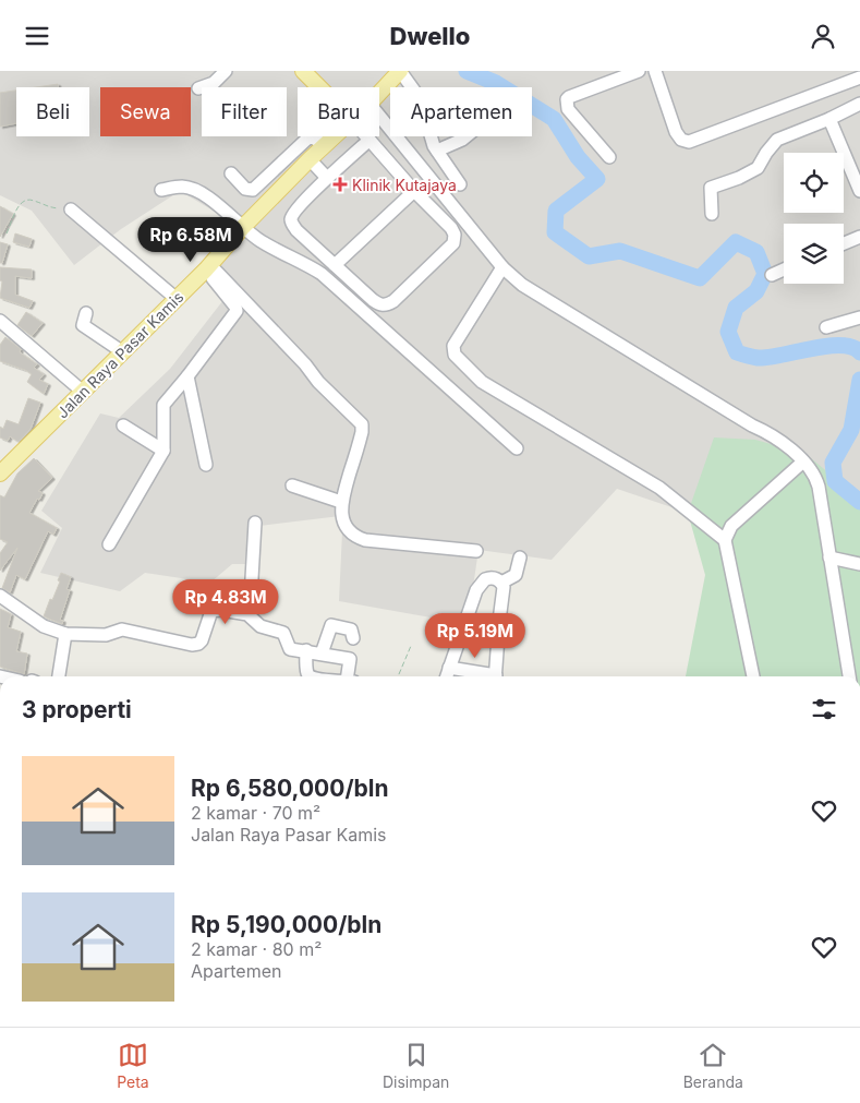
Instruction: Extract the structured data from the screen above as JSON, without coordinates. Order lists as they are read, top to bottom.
{
  "streets": {
    "main road": ["Jalan Raya Pasar Kamis"]
  },
  "places": {
    "health": ["Klinik Kutajaya"]
  },
  "page": {
    "header": "Dwello",
    "chip": [
      "Beli",
      "Sewa",
      "Filter",
      "Baru",
      "Apartemen"
    ],
    "price": ["Rp 6.58M", "Rp 4.83M", "Rp 5.19M"],
    "heading": "3 properti",
    "list": [
      {
        "name": "Rp 6,580,000/bln",
        "note": "2 kamar · 70 m² · Jalan Raya Pasar Kamis"
      },
      {
        "name": "Rp 5,190,000/bln",
        "note": "2 kamar · 80 m² · Apartemen"
      }
    ],
    "tabs": ["Peta", "Disimpan", "Beranda"]
  }
}
